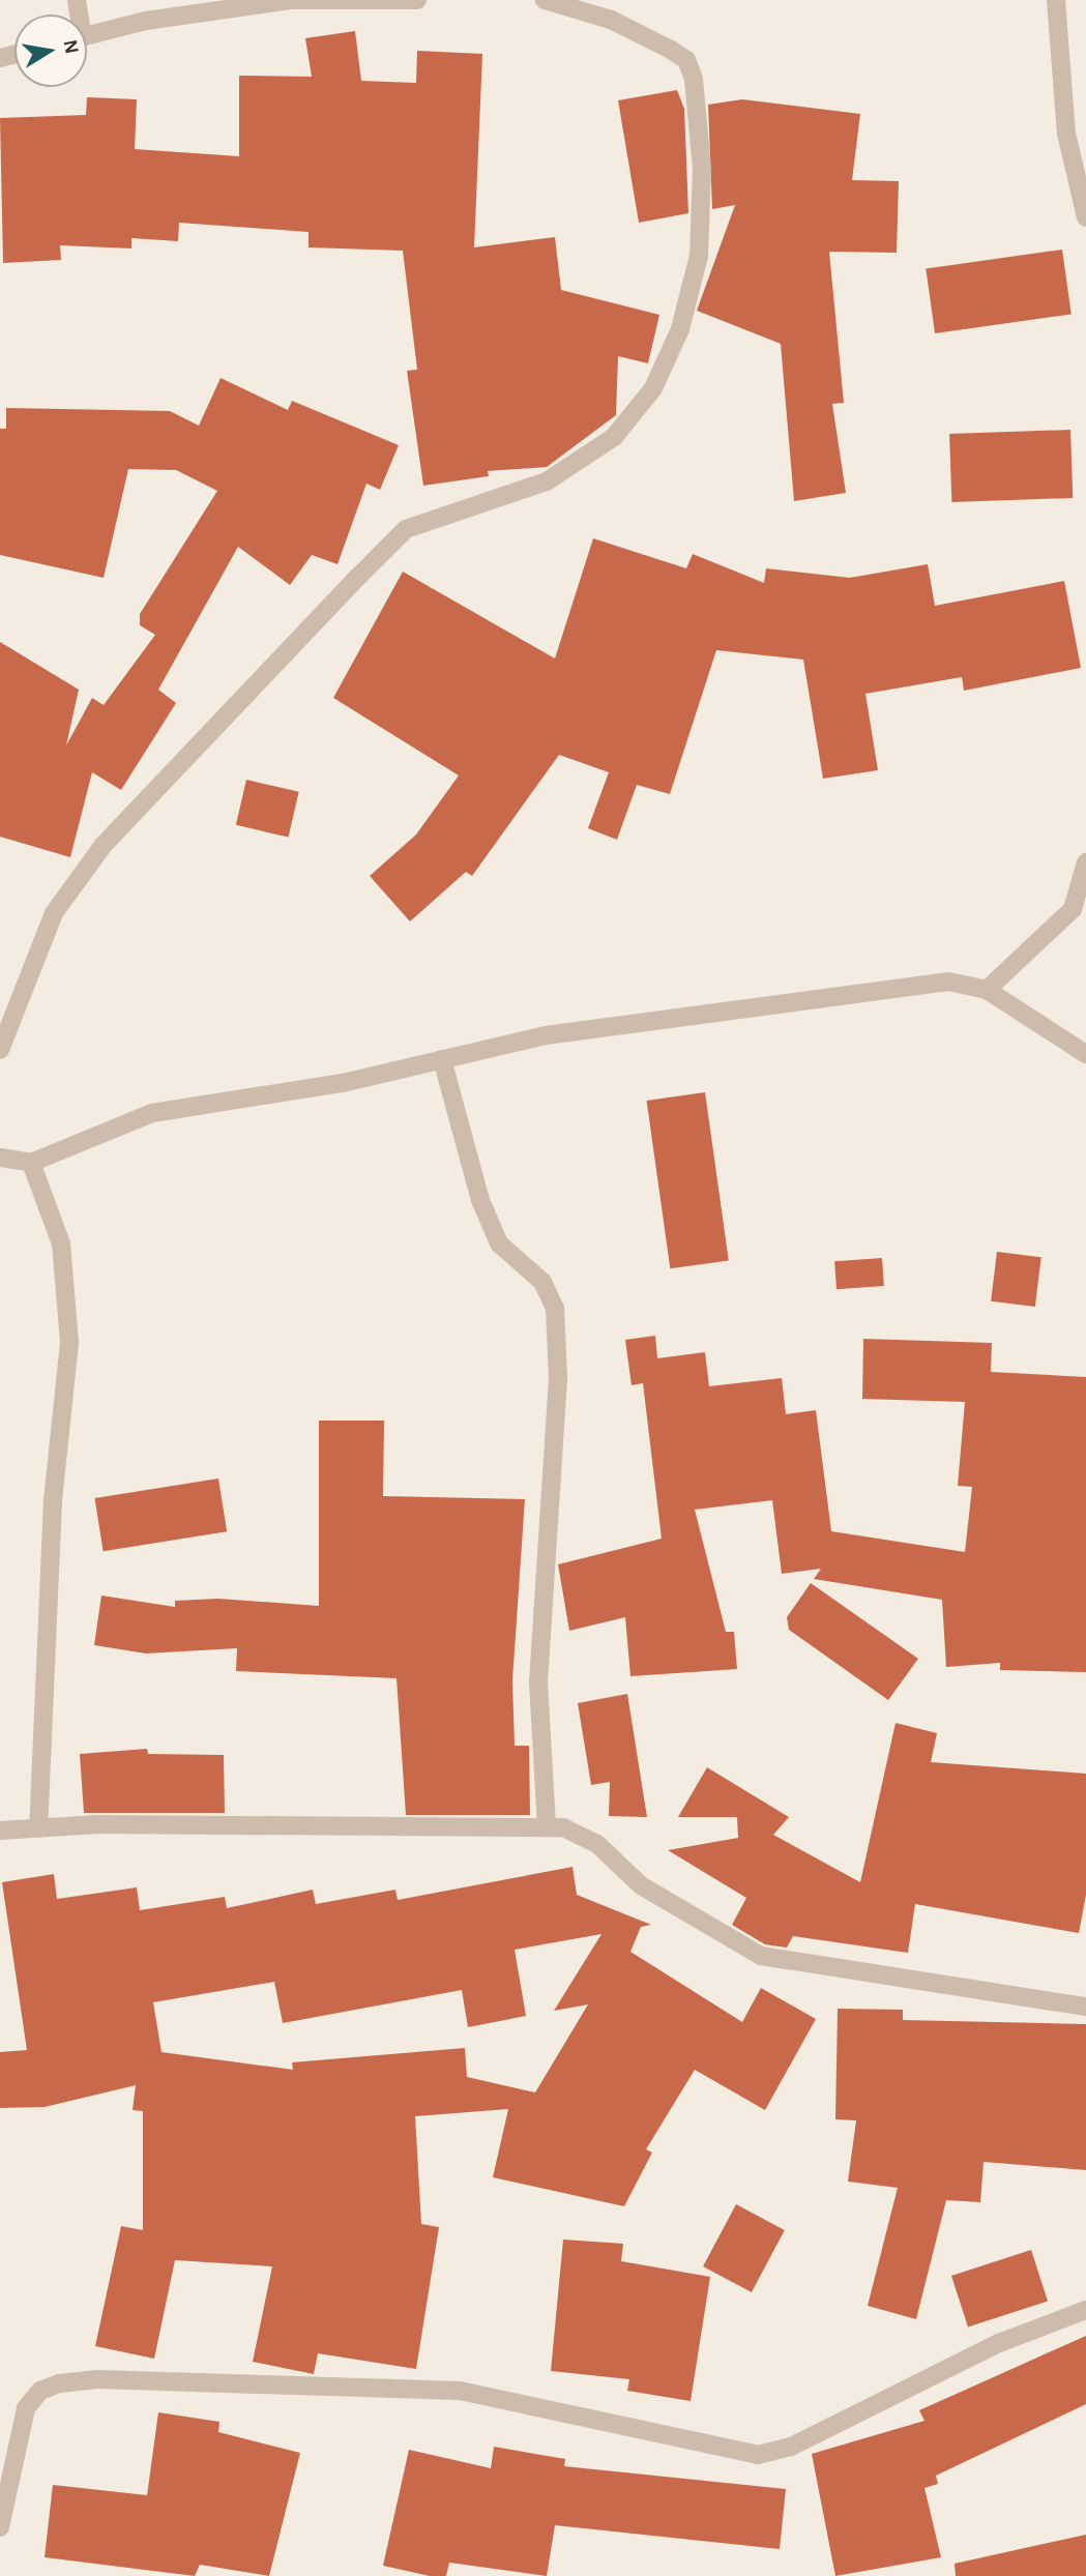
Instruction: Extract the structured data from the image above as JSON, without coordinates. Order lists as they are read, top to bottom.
{
  "north": "right"
}
